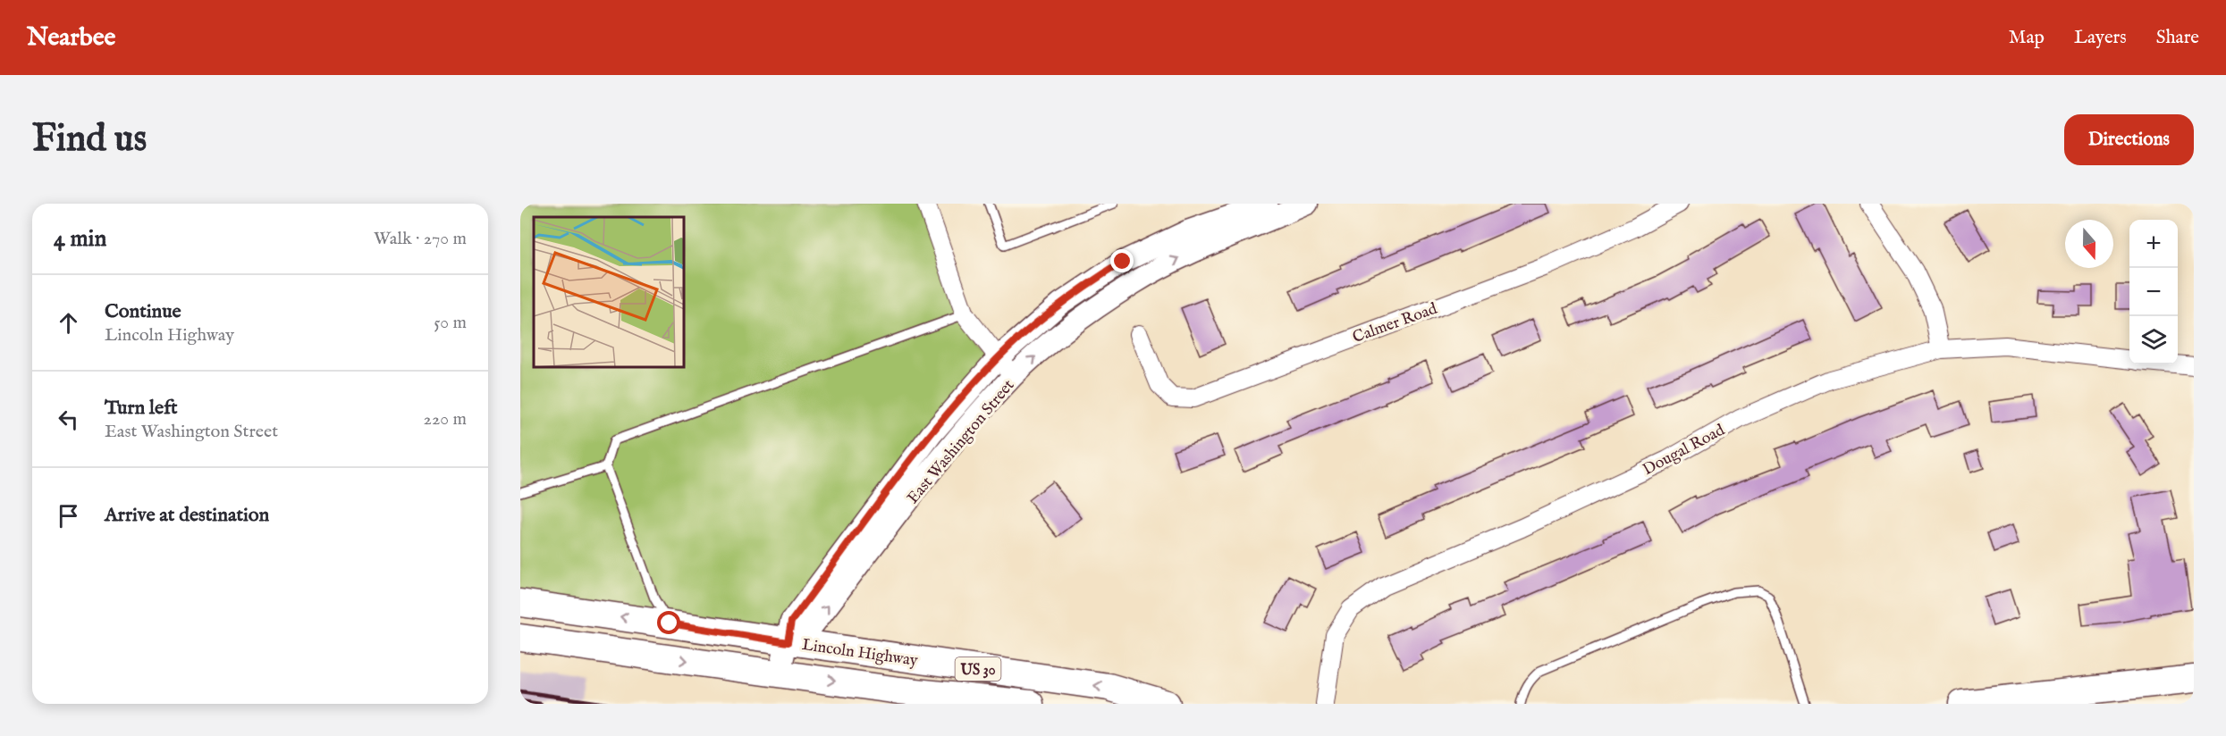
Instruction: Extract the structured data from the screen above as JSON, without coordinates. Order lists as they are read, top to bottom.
{
  "streets": {
    "main road": ["Lincoln Highway", "US 30"],
    "street": ["Calmer Road", "East Washington Street", "Dougal Road"]
  },
  "crossings": [
    ["East Washington Street", "Lincoln Highway"]
  ],
  "north": "bottom",
  "page": {
    "header": "Nearbee",
    "nav": ["Map", "Layers", "Share"],
    "buttons": "Directions",
    "title": "Find us",
    "heading": ["4 min", "Walk · 270 m"],
    "map_buttons": ["+", "−"],
    "list": [
      ["Continue", "Lincoln Highway", "50 m"],
      ["Turn left", "East Washington Street", "220 m"],
      "Arrive at destination"
    ]
  }
}
